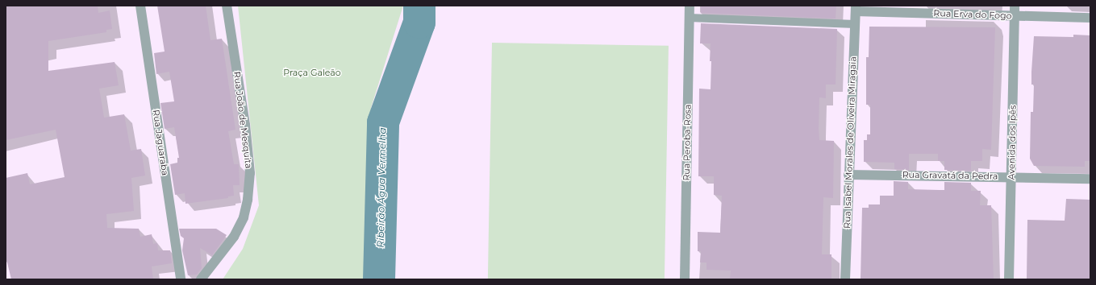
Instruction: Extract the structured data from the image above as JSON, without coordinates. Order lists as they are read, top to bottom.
{
  "streets": {
    "street": [
      "Rua Erva do Fogo",
      "Rua João de Mesquita",
      "Rua Jaguaraba",
      "Rua Peroba-Rosa",
      "Rua Isabel Morales de Oliveira Miragaia",
      "Avenida dos Ipês",
      "Rua Gravatá da Pedra"
    ]
  },
  "crossings": [
    ["Rua Erva do Fogo", "Rua Isabel Morales de Oliveira Miragaia"],
    ["Rua Erva do Fogo", "Avenida dos Ipês"],
    ["Rua Isabel Morales de Oliveira Miragaia", "Rua Gravatá da Pedra"],
    ["Avenida dos Ipês", "Rua Gravatá da Pedra"]
  ],
  "water": ["Ribeirão Água Vermelha"],
  "parks": ["Praça Galeão"]
}
